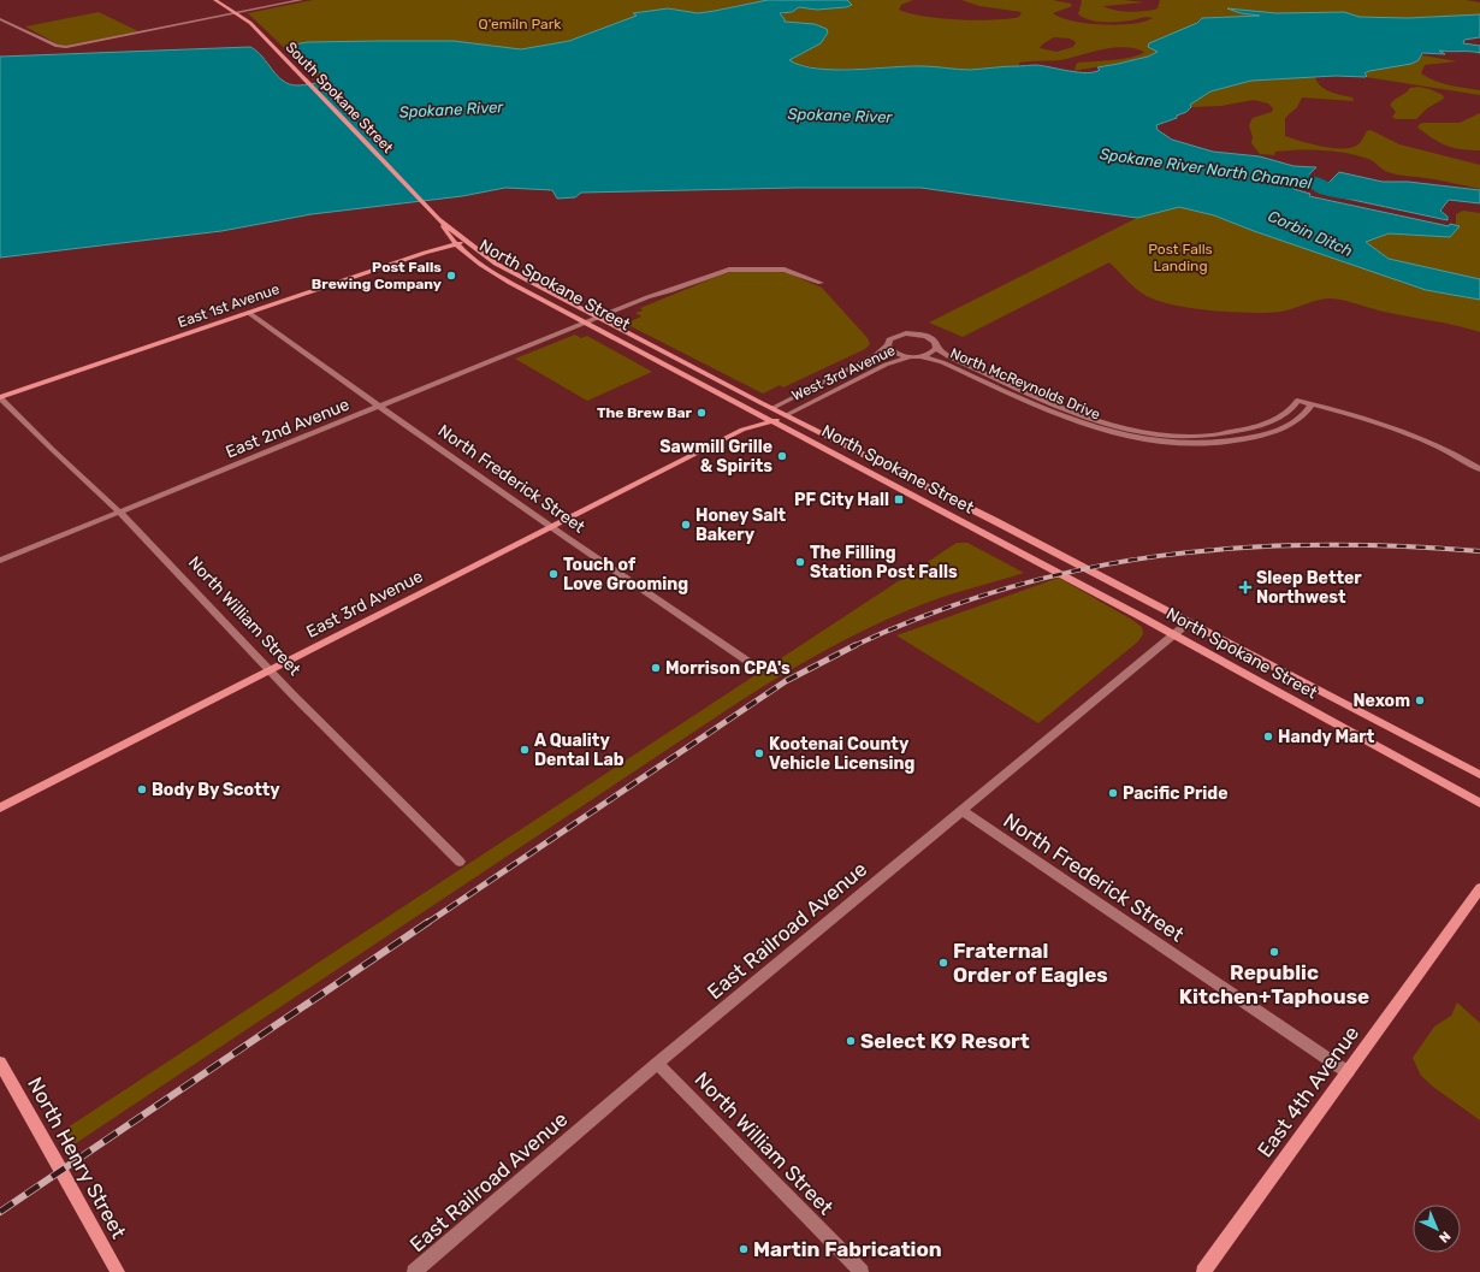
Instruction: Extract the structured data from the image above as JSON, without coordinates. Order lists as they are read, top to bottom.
{
  "streets": {
    "main road": [
      "South Spokane Street",
      "North Spokane Street",
      "East 1st Avenue",
      "East 3rd Avenue",
      "East 4th Avenue",
      "North Henry Street"
    ],
    "street": [
      "West 3rd Avenue",
      "North McReynolds Drive",
      "East 2nd Avenue",
      "North Frederick Street",
      "North William Street",
      "East Railroad Avenue"
    ]
  },
  "crossings": [
    ["South Spokane Street", "North Spokane Street"],
    ["North Spokane Street", "East 1st Avenue"],
    ["North Spokane Street", "West 3rd Avenue"],
    ["North Spokane Street", "East 2nd Avenue"],
    ["North Spokane Street", "East 3rd Avenue"],
    ["North Spokane Street", "East Railroad Avenue"],
    ["East 1st Avenue", "North Frederick Street"],
    ["East 1st Avenue", "North William Street"],
    ["West 3rd Avenue", "North McReynolds Drive"],
    ["West 3rd Avenue", "East 3rd Avenue"],
    ["East 2nd Avenue", "North Frederick Street"],
    ["East 2nd Avenue", "North William Street"],
    ["North Frederick Street", "East 3rd Avenue"],
    ["North Frederick Street", "East Railroad Avenue"],
    ["North Frederick Street", "East 4th Avenue"],
    ["East 3rd Avenue", "North William Street"],
    ["North William Street", "East Railroad Avenue"]
  ],
  "water": ["Spokane River", "Spokane River North Channel", "Corbin Ditch"],
  "parks": ["Q'emiln Park", "Post Falls Landing"],
  "places": {
    "other": [
      "Post Falls Brewing Company",
      "The Brew Bar",
      "Sawmill Grille & Spirits",
      "Honey Salt Bakery",
      "The Filling Station Post Falls",
      "Touch of Love Grooming",
      "Morrison CPA's",
      "Nexom",
      "Handy Mart",
      "A Quality Dental Lab",
      "Kootenai County Vehicle Licensing",
      "Body By Scotty",
      "Pacific Pride",
      "Republic Kitchen+Taphouse",
      "Fraternal Order of Eagles",
      "Select K9 Resort",
      "Martin Fabrication"
    ],
    "transit": ["PF City Hall"],
    "health": ["Sleep Better Northwest"]
  },
  "north": "bottom right"
}
